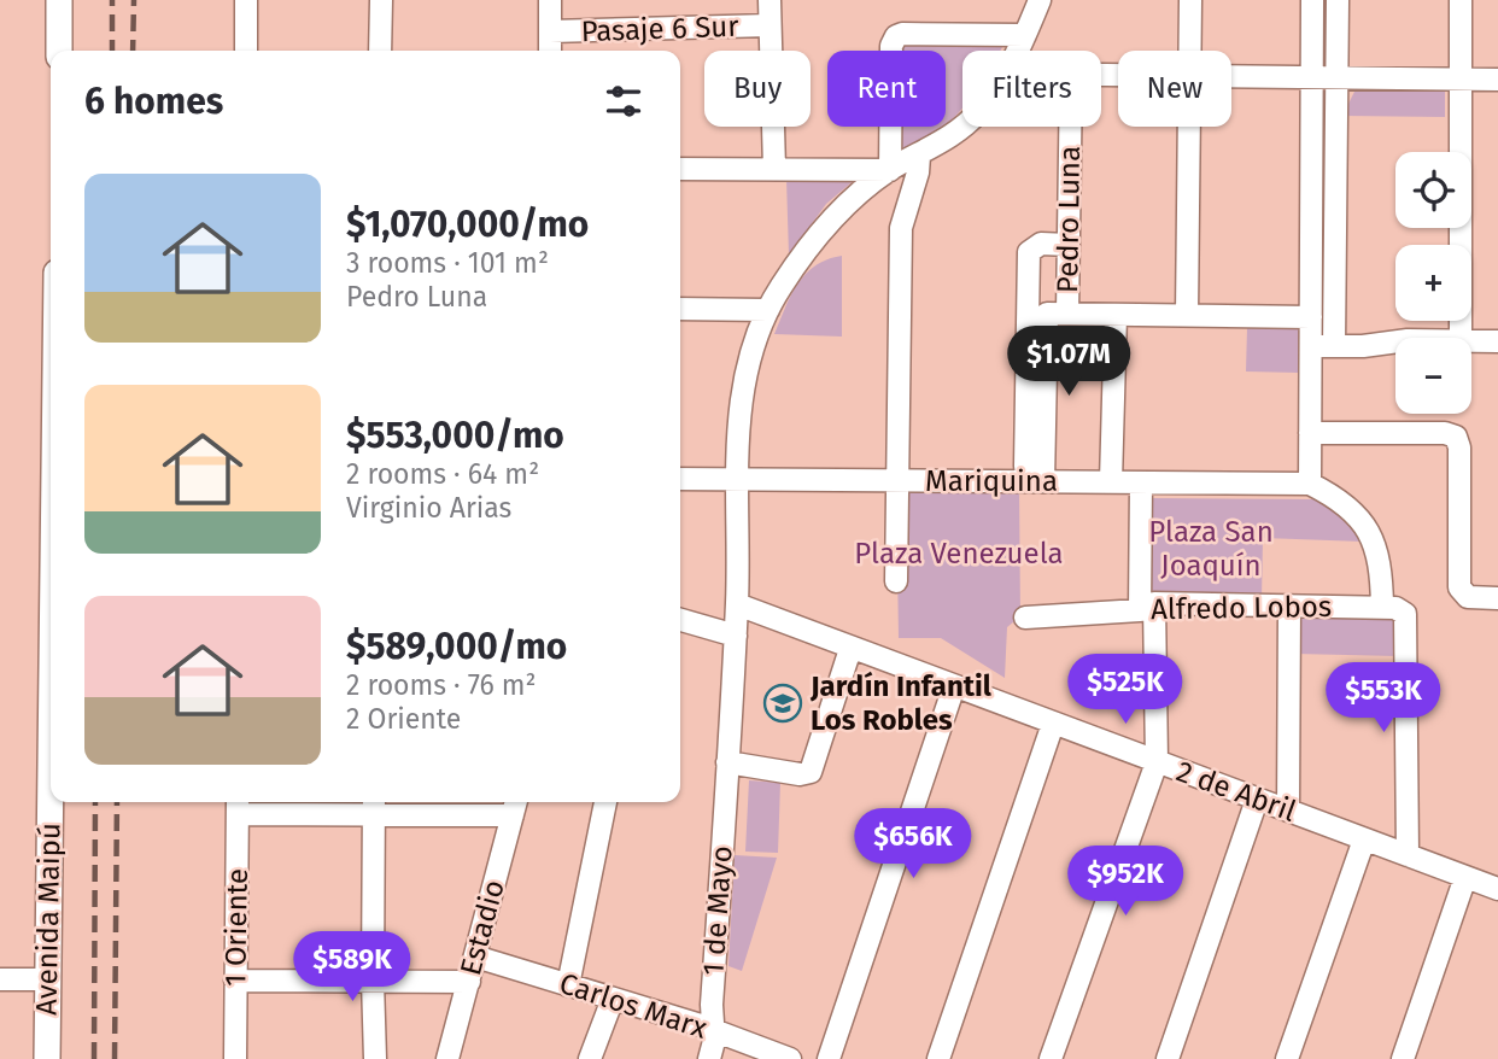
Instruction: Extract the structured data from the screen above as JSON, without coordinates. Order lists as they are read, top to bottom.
{
  "streets": {
    "main road": ["Avenida Maipú"],
    "street": [
      "Pasaje 6 Sur",
      "Pedro Luna",
      "Mariquina",
      "Alfredo Lobos",
      "2 de Abril",
      "1 de Mayo",
      "1 Oriente",
      "Estadio",
      "Carlos Marx"
    ]
  },
  "crossings": [
    ["Pedro Luna", "Mariquina"],
    ["Mariquina", "1 de Mayo"],
    ["Alfredo Lobos", "2 de Abril"],
    ["2 de Abril", "1 de Mayo"],
    ["1 de Mayo", "Carlos Marx"],
    ["Estadio", "Carlos Marx"]
  ],
  "parks": ["Plaza San Joaquín", "Plaza Venezuela"],
  "places": {
    "school or university": ["Jardín Infantil Los Robles"]
  },
  "page": {
    "chip": [
      "Buy",
      "Rent",
      "Filters",
      "New"
    ],
    "heading": "6 homes",
    "map_buttons": ["+", "−"],
    "list": [
      {
        "name": "$1,070,000/mo",
        "note": "3 rooms · 101 m² · Pedro Luna"
      },
      {
        "name": "$553,000/mo",
        "note": "2 rooms · 64 m² · Virginio Arias"
      },
      {
        "name": "$589,000/mo",
        "note": "2 rooms · 76 m² · 2 Oriente"
      }
    ],
    "price": [
      "$1.07M",
      "$525K",
      "$553K",
      "$656K",
      "$952K",
      "$589K"
    ]
  }
}
